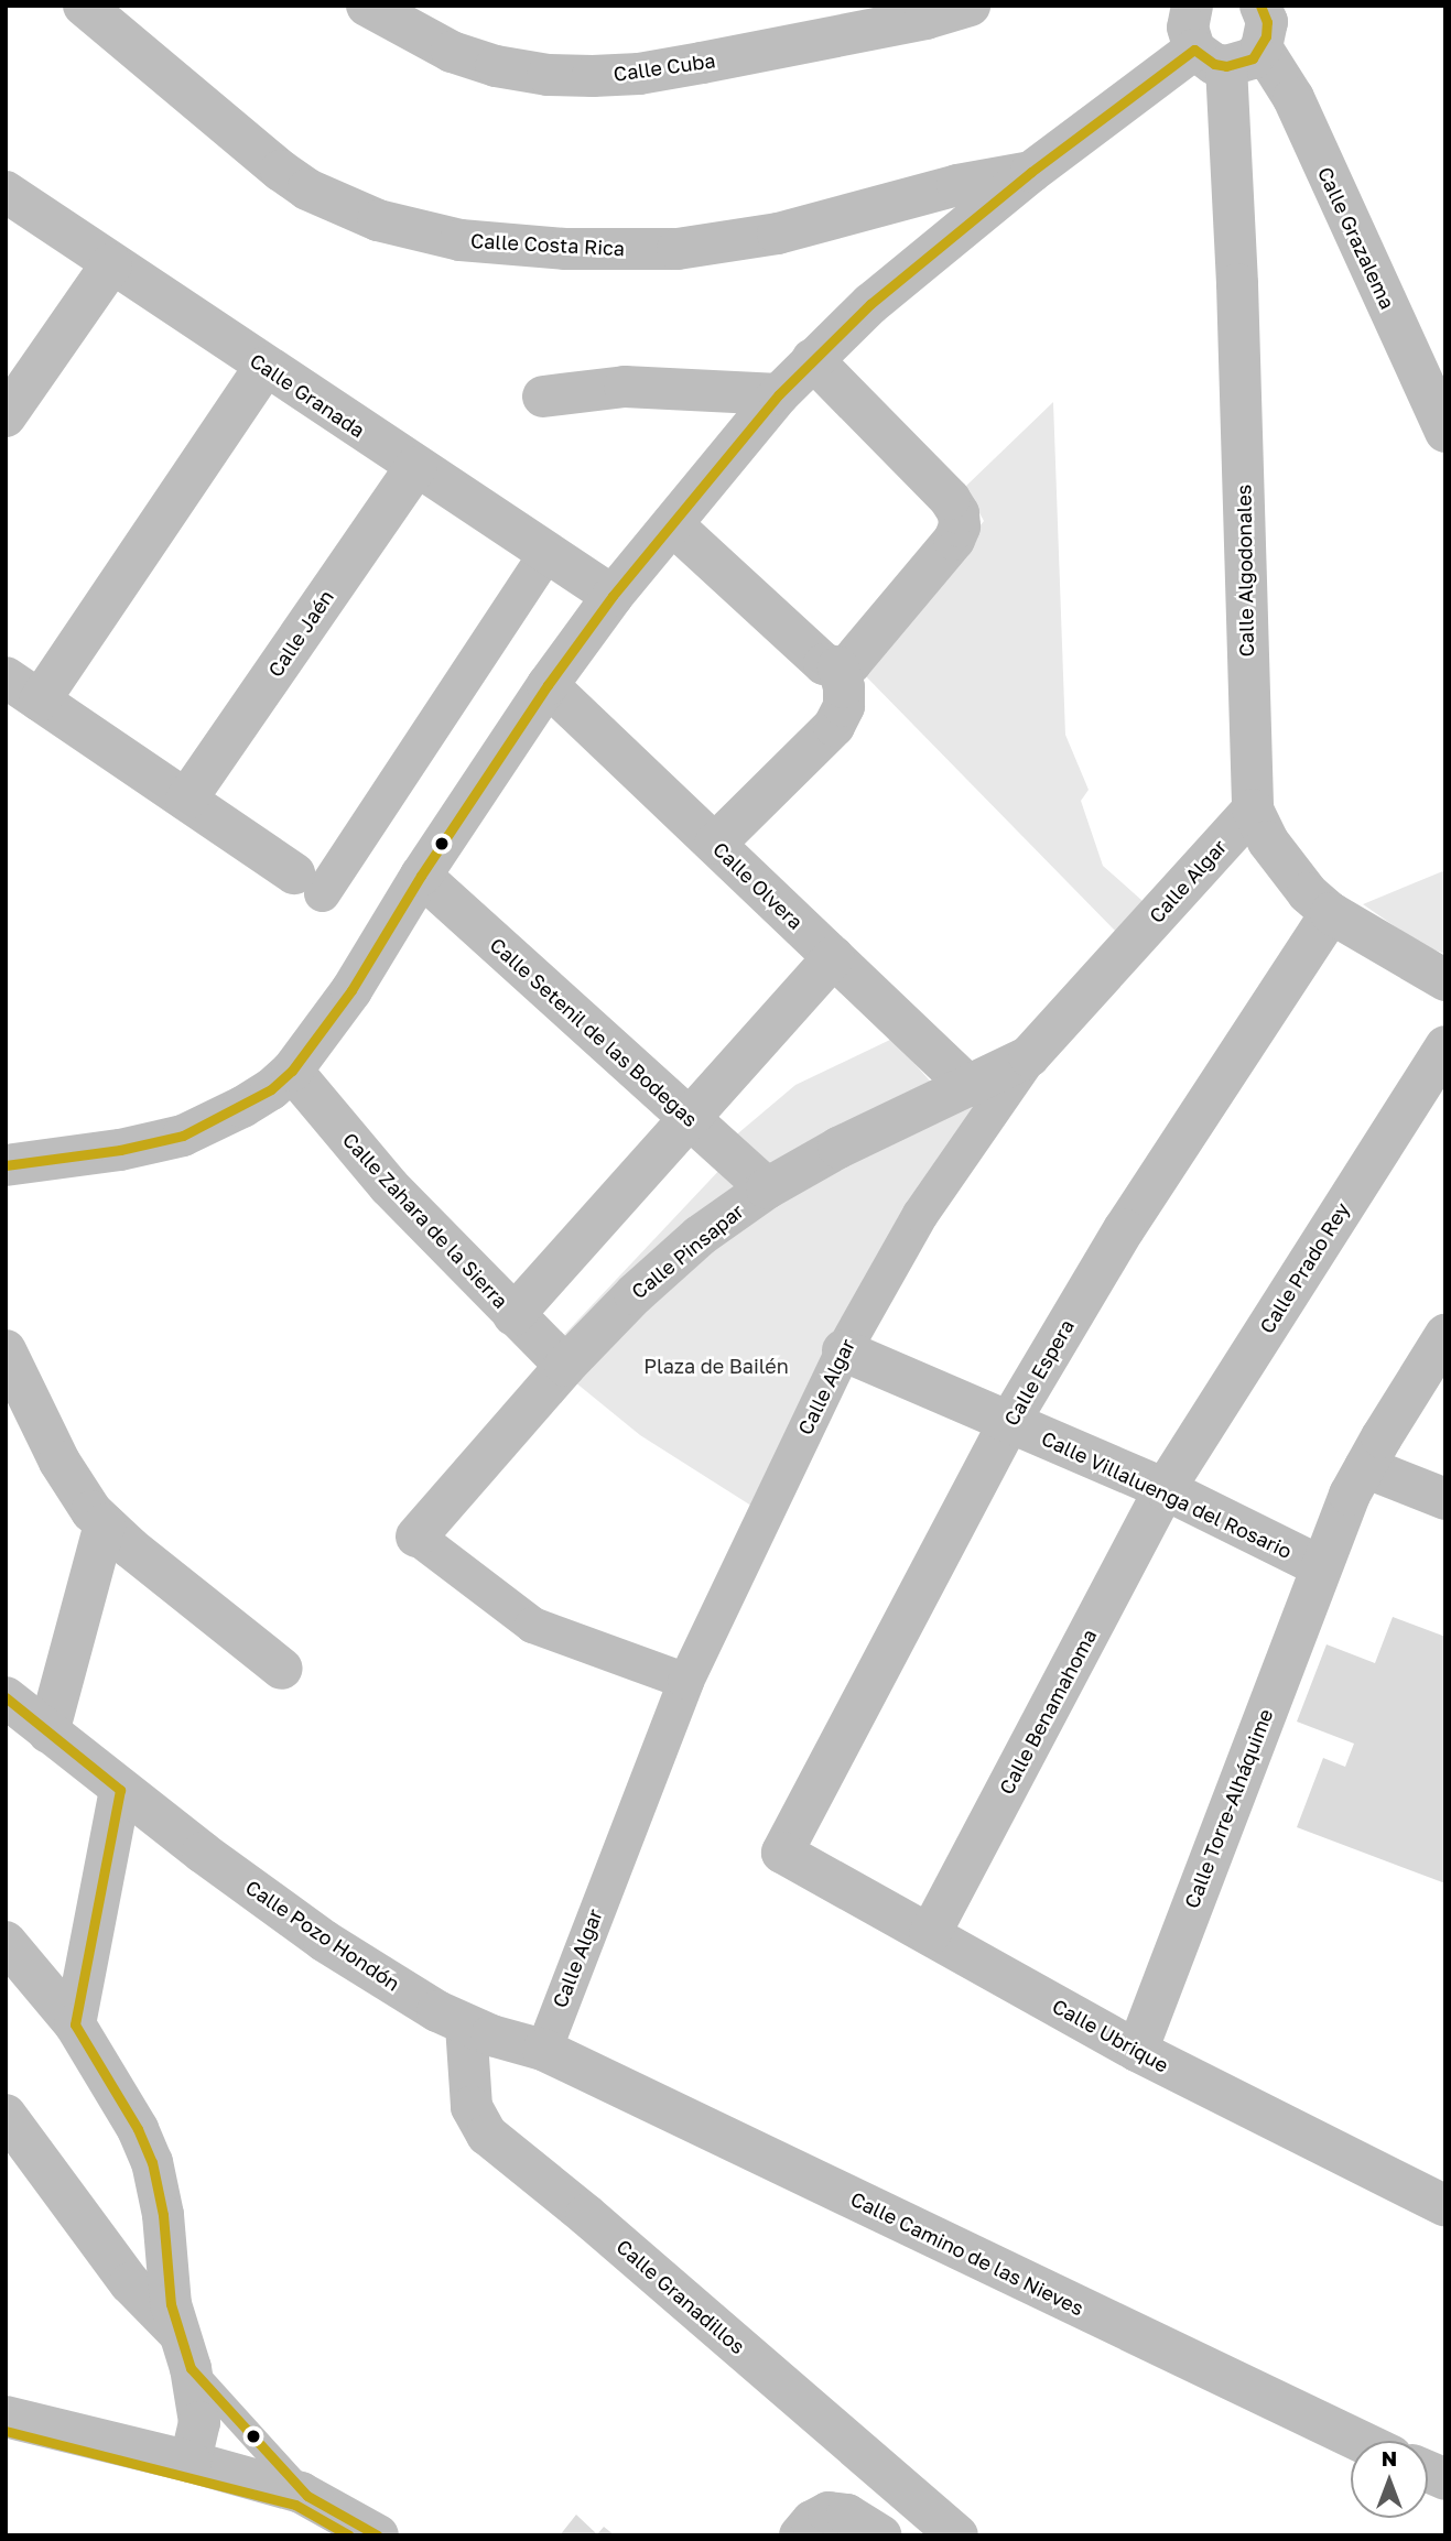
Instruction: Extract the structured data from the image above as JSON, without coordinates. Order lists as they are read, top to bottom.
{
  "streets": {
    "street": [
      "Calle Cuba",
      "Calle Grazalema",
      "Calle Costa Rica",
      "Calle Granada",
      "Calle Algodonales",
      "Calle Jaén",
      "Calle Algar",
      "Calle Olvera",
      "Calle Setenil de las Bodegas",
      "Calle Zahara de la Sierra",
      "Calle Pinsapar",
      "Calle Prado Rey",
      "Calle Espera",
      "Calle Villaluenga del Rosario",
      "Calle Benamahoma",
      "Calle Torre-Alháquime",
      "Calle Pozo Hondón",
      "Calle Ubrique",
      "Calle Camino de las Nieves",
      "Calle Granadillos"
    ]
  },
  "crossings": [
    ["Calle Grazalema", "Calle Algodonales"],
    ["Calle Granada", "Calle Jaén"],
    ["Calle Algodonales", "Calle Algar"],
    ["Calle Algodonales", "Calle Espera"],
    ["Calle Algar", "Calle Pinsapar"],
    ["Calle Algar", "Calle Villaluenga del Rosario"],
    ["Calle Algar", "Calle Pozo Hondón"],
    ["Calle Algar", "Calle Camino de las Nieves"],
    ["Calle Olvera", "Calle Pinsapar"],
    ["Calle Setenil de las Bodegas", "Calle Pinsapar"],
    ["Calle Zahara de la Sierra", "Calle Pinsapar"],
    ["Calle Prado Rey", "Calle Villaluenga del Rosario"],
    ["Calle Prado Rey", "Calle Benamahoma"],
    ["Calle Espera", "Calle Villaluenga del Rosario"],
    ["Calle Espera", "Calle Ubrique"],
    ["Calle Villaluenga del Rosario", "Calle Benamahoma"],
    ["Calle Villaluenga del Rosario", "Calle Torre-Alháquime"],
    ["Calle Benamahoma", "Calle Ubrique"],
    ["Calle Torre-Alháquime", "Calle Ubrique"],
    ["Calle Pozo Hondón", "Calle Camino de las Nieves"],
    ["Calle Pozo Hondón", "Calle Granadillos"]
  ],
  "parks": ["Plaza de Bailén"],
  "north": "top"
}
